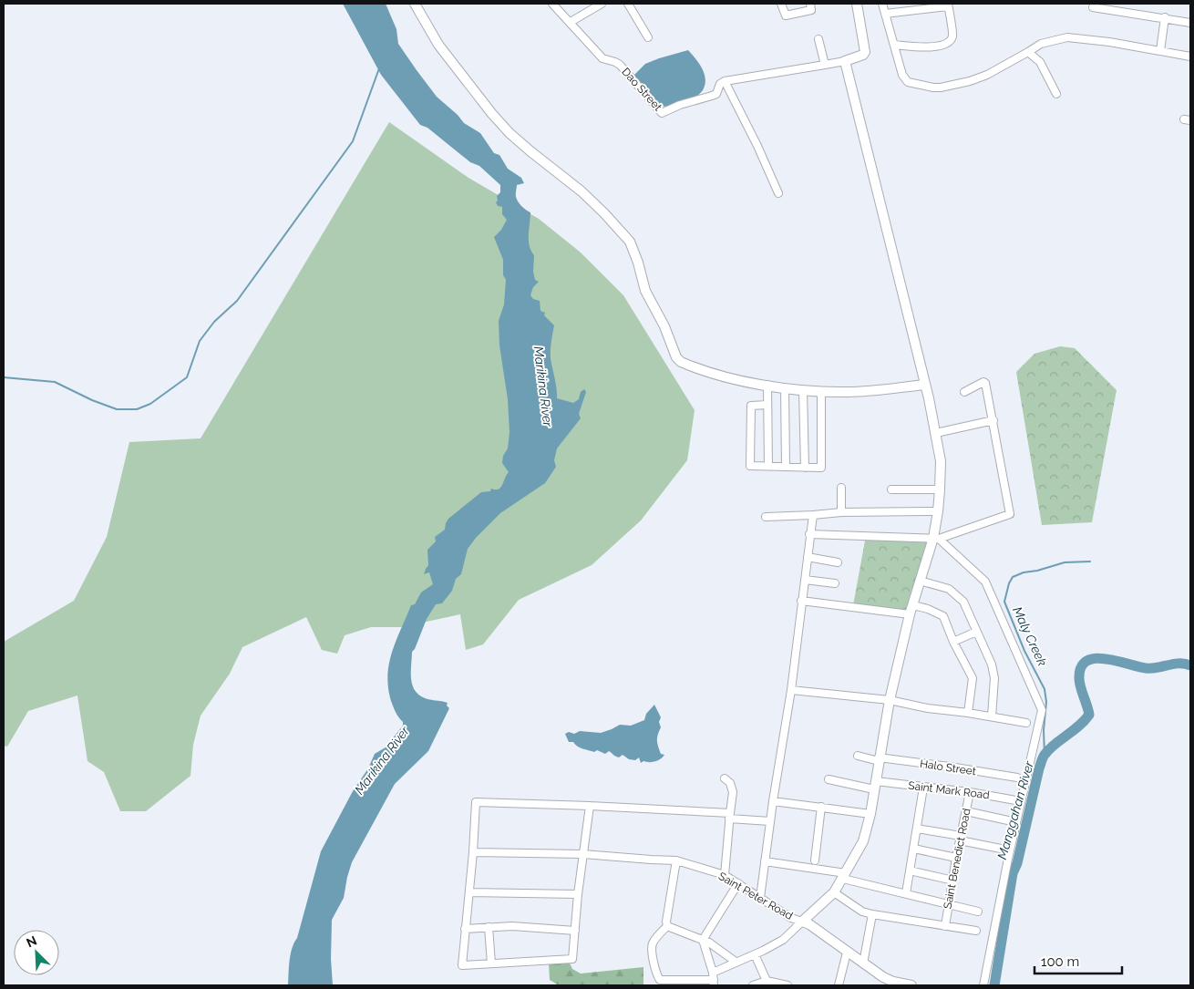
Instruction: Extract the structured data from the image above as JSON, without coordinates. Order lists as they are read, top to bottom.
{
  "streets": {
    "street": [
      "Dao Street",
      "Halo Street",
      "Saint Mark Road",
      "Saint Benedict Road",
      "Saint Peter Road"
    ]
  },
  "crossings": [
    ["Saint Mark Road", "Saint Benedict Road"]
  ],
  "water": ["Marikina River", "Maly Creek", "Manggahan River"],
  "scale_bar": "100 m",
  "north": "top left"
}
